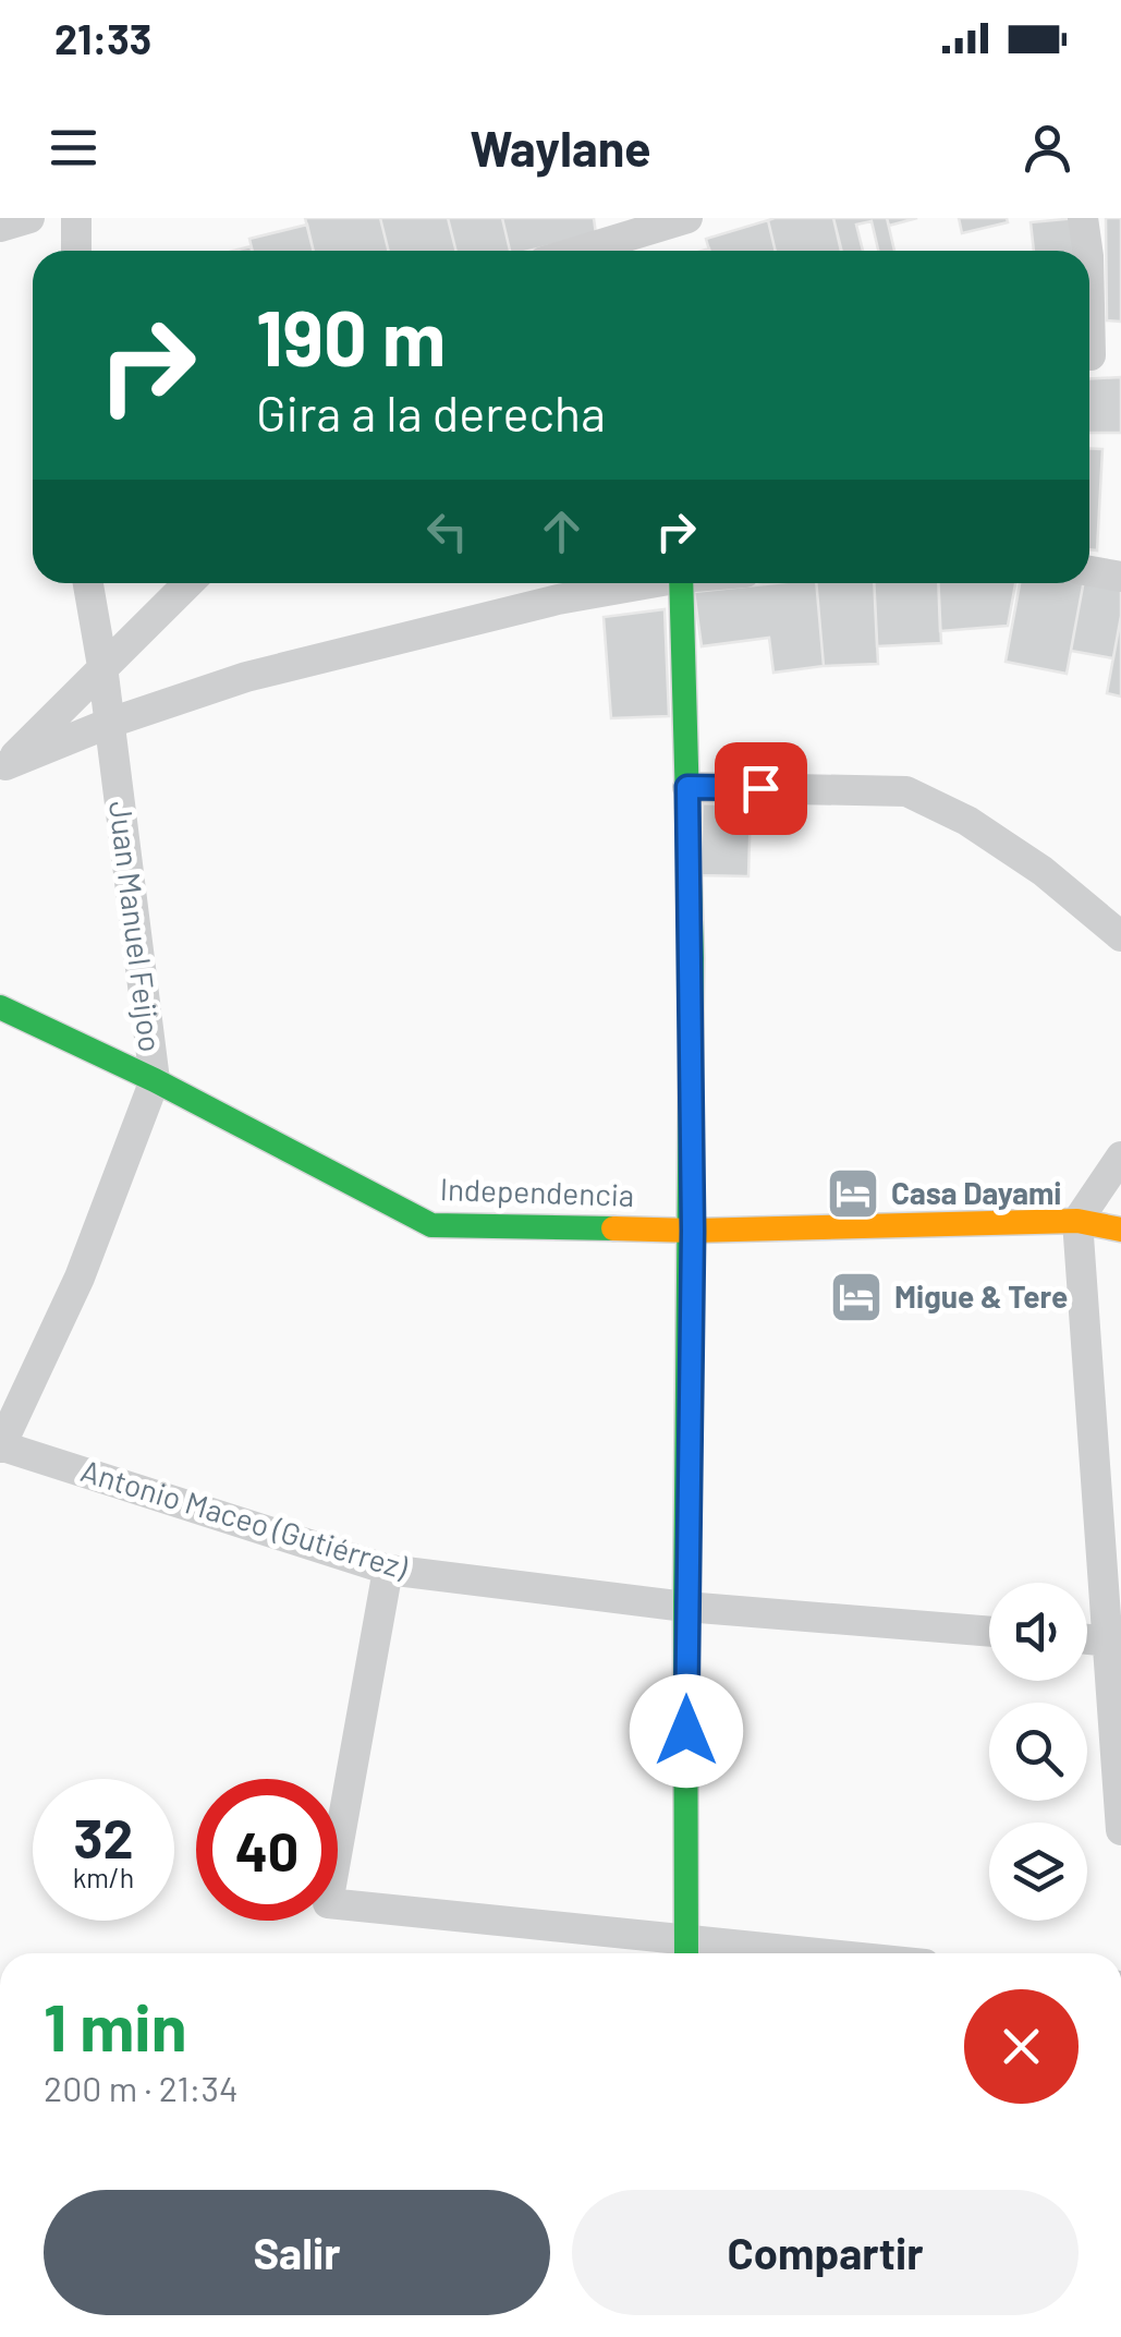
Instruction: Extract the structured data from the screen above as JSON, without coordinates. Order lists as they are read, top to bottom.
{
  "streets": {
    "street": ["Juan Manuel Feijoo", "Independencia", "Antonio Maceo (Gutiérrez)"]
  },
  "crossings": [
    ["Juan Manuel Feijoo", "Independencia"],
    ["Juan Manuel Feijoo", "Antonio Maceo (Gutiérrez)"]
  ],
  "places": {
    "hotel": ["Casa Dayami", "Migue & Tere"]
  },
  "page": {
    "status": "21:33",
    "header": "Waylane",
    "turn": ["190 m", "Gira a la derecha"],
    "speed": "32 km/h",
    "limit": "40",
    "heading": ["1 min", "200 m · 21:34"],
    "buttons": ["Salir", "Compartir"]
  }
}
